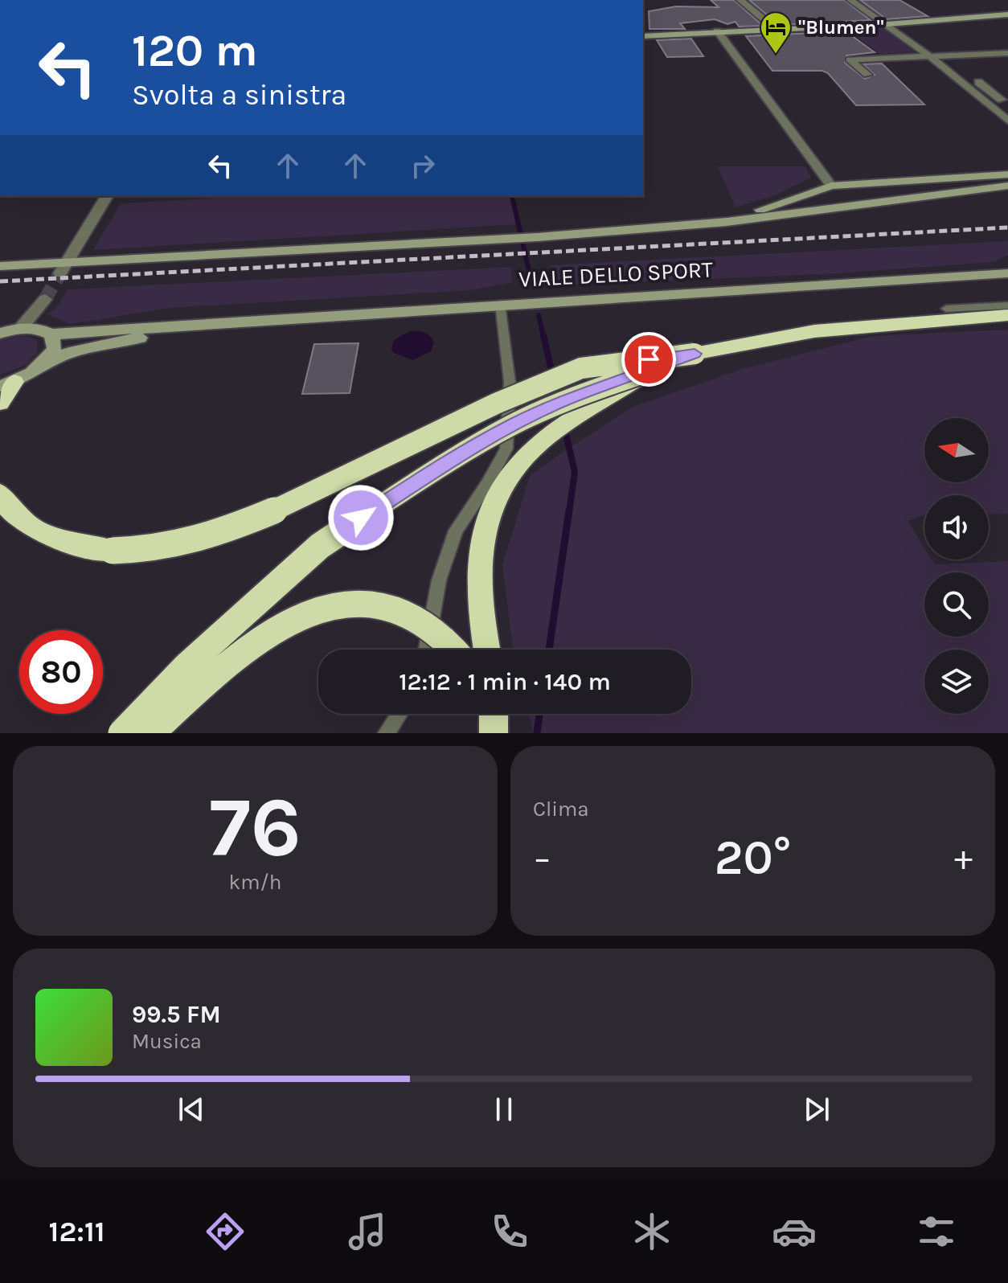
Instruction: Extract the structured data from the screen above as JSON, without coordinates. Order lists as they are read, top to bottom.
{
  "streets": {
    "street": ["VIALE DELLO SPORT"]
  },
  "places": {
    "hotel": ["\"Blumen\""]
  },
  "north": "left",
  "page": {
    "turn": ["120 m", "Svolta a sinistra"],
    "limit": "80",
    "trip": "12:12 · 1 min · 140 m",
    "tile": [
      ["76", "km/h"],
      "Clima"
    ],
    "heat": ["−", "20°", "+"],
    "song": ["99.5 FM", "Musica"],
    "tabs": "12:11"
  }
}
